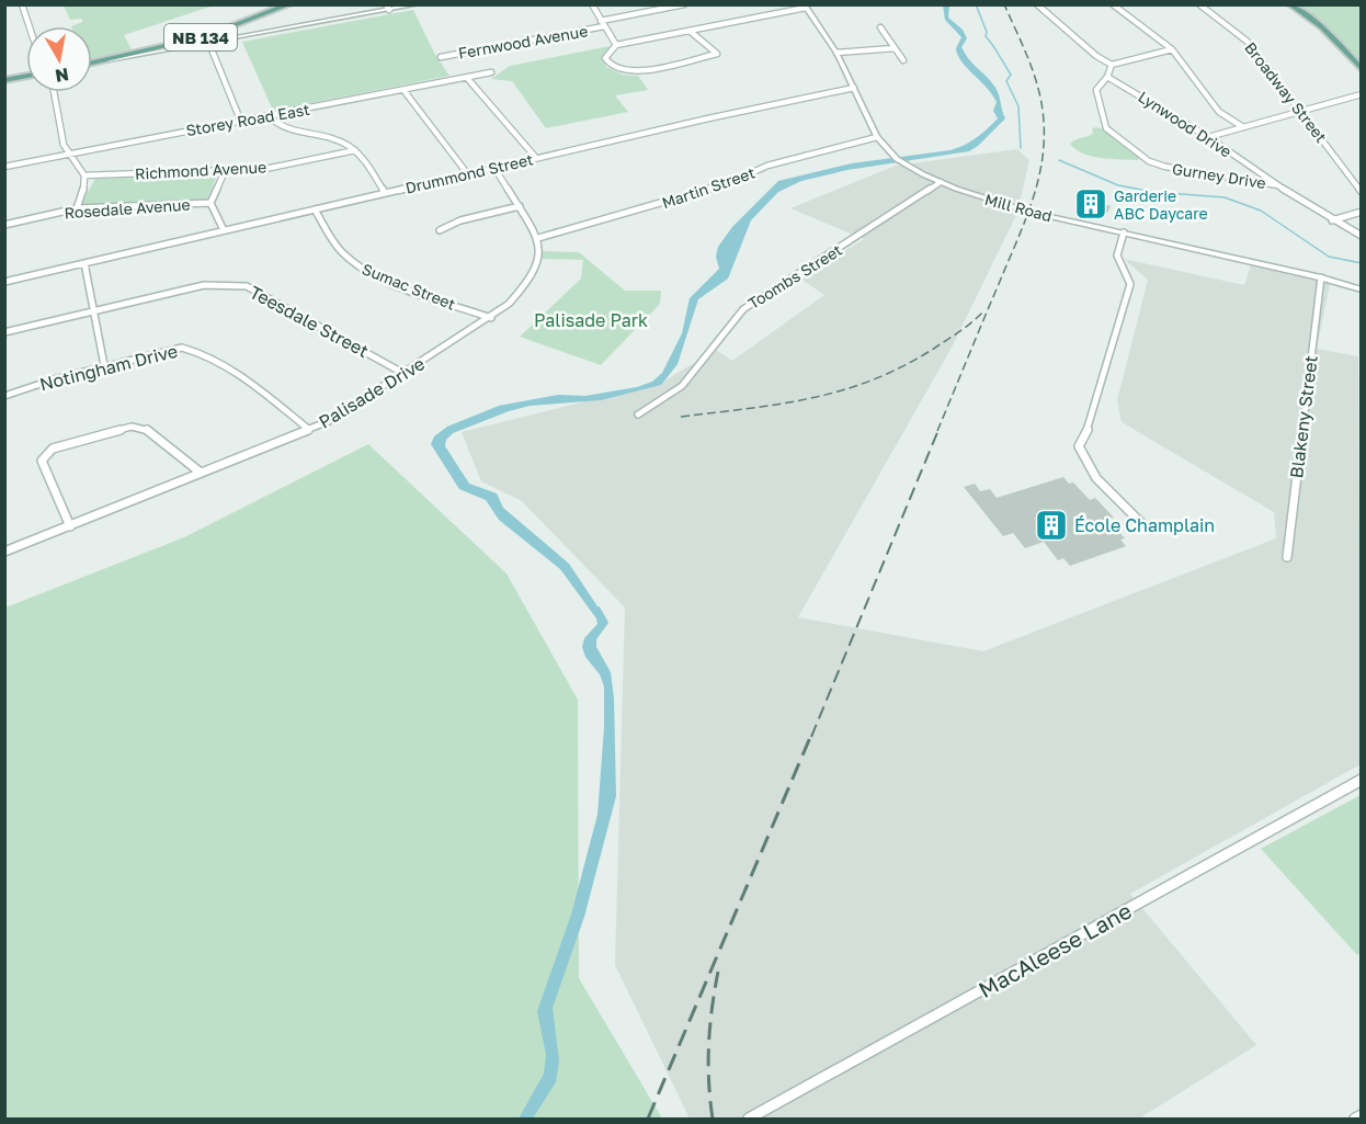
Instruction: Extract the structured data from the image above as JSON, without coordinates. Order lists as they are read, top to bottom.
{
  "streets": {
    "main road": ["NB 134"],
    "street": [
      "Fernwood Avenue",
      "Broadway Street",
      "Storey Road East",
      "Lynwood Drive",
      "Richmond Avenue",
      "Drummond Street",
      "Gurney Drive",
      "Martin Street",
      "Mill Road",
      "Rosedale Avenue",
      "Toombs Street",
      "Sumac Street",
      "Teesdale Street",
      "Notingham Drive",
      "Palisade Drive",
      "Blakeny Street",
      "MacAleese Lane"
    ]
  },
  "crossings": [
    ["Lynwood Drive", "Gurney Drive"],
    ["Drummond Street", "Mill Road"],
    ["Drummond Street", "Sumac Street"],
    ["Martin Street", "Mill Road"],
    ["Martin Street", "Palisade Drive"],
    ["Mill Road", "Toombs Street"],
    ["Mill Road", "Blakeny Street"],
    ["Sumac Street", "Palisade Drive"],
    ["Teesdale Street", "Palisade Drive"],
    ["Notingham Drive", "Palisade Drive"]
  ],
  "parks": ["Palisade Park"],
  "places": {
    "building": ["Garderie ABC Daycare", "École Champlain"]
  },
  "north": "bottom"
}
